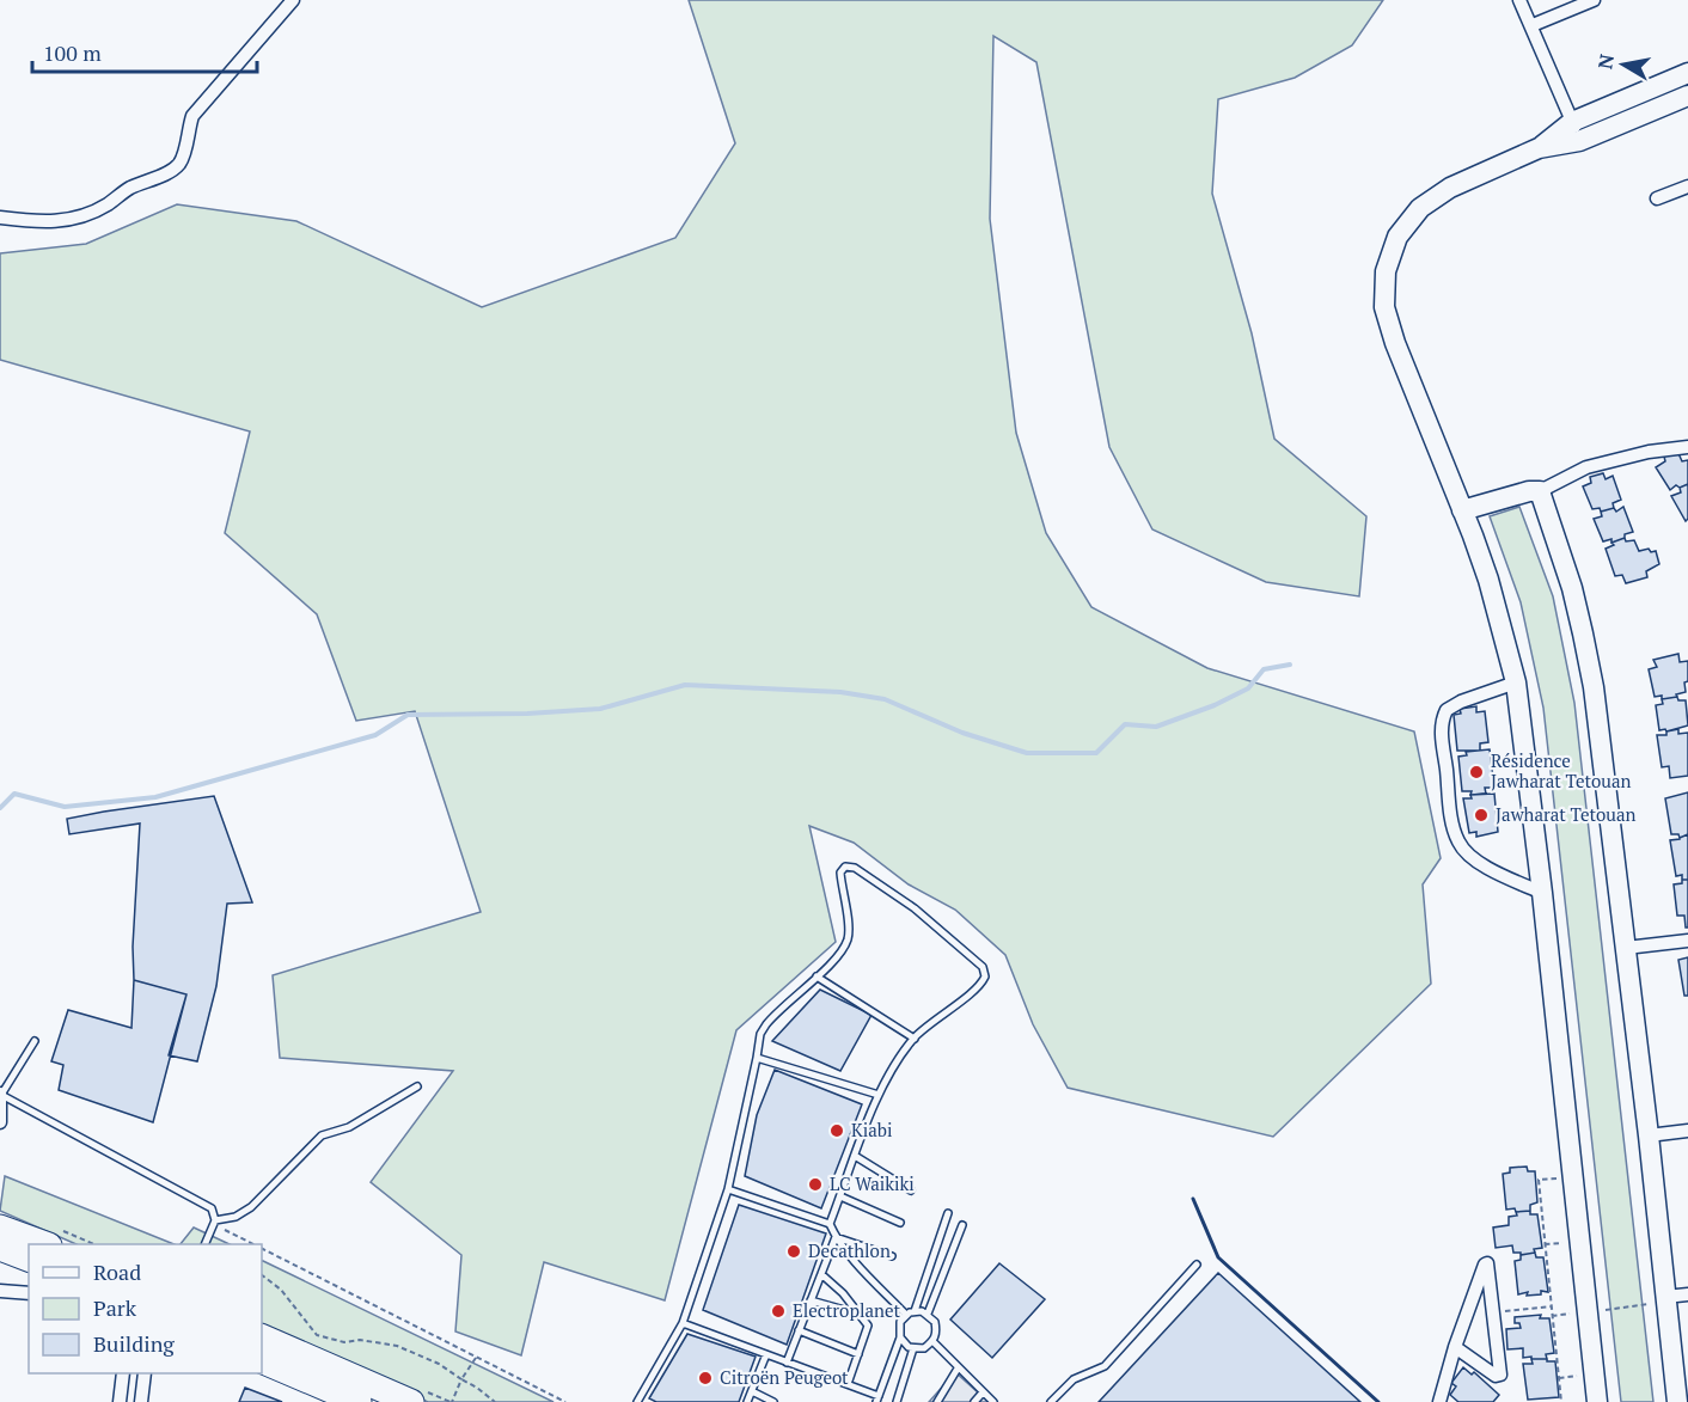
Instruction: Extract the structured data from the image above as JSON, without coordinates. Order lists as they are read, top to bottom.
{
  "places": [
    "Résidence Jawharat Tetouan",
    "Jawharat Tetouan",
    "Kiabi",
    "LC Waikiki",
    "Decathlon",
    "Electroplanet",
    "Citroën Peugeot"
  ],
  "legend": ["Road", "Park", "Building"],
  "scale_bar": "100 m",
  "north": "left"
}
